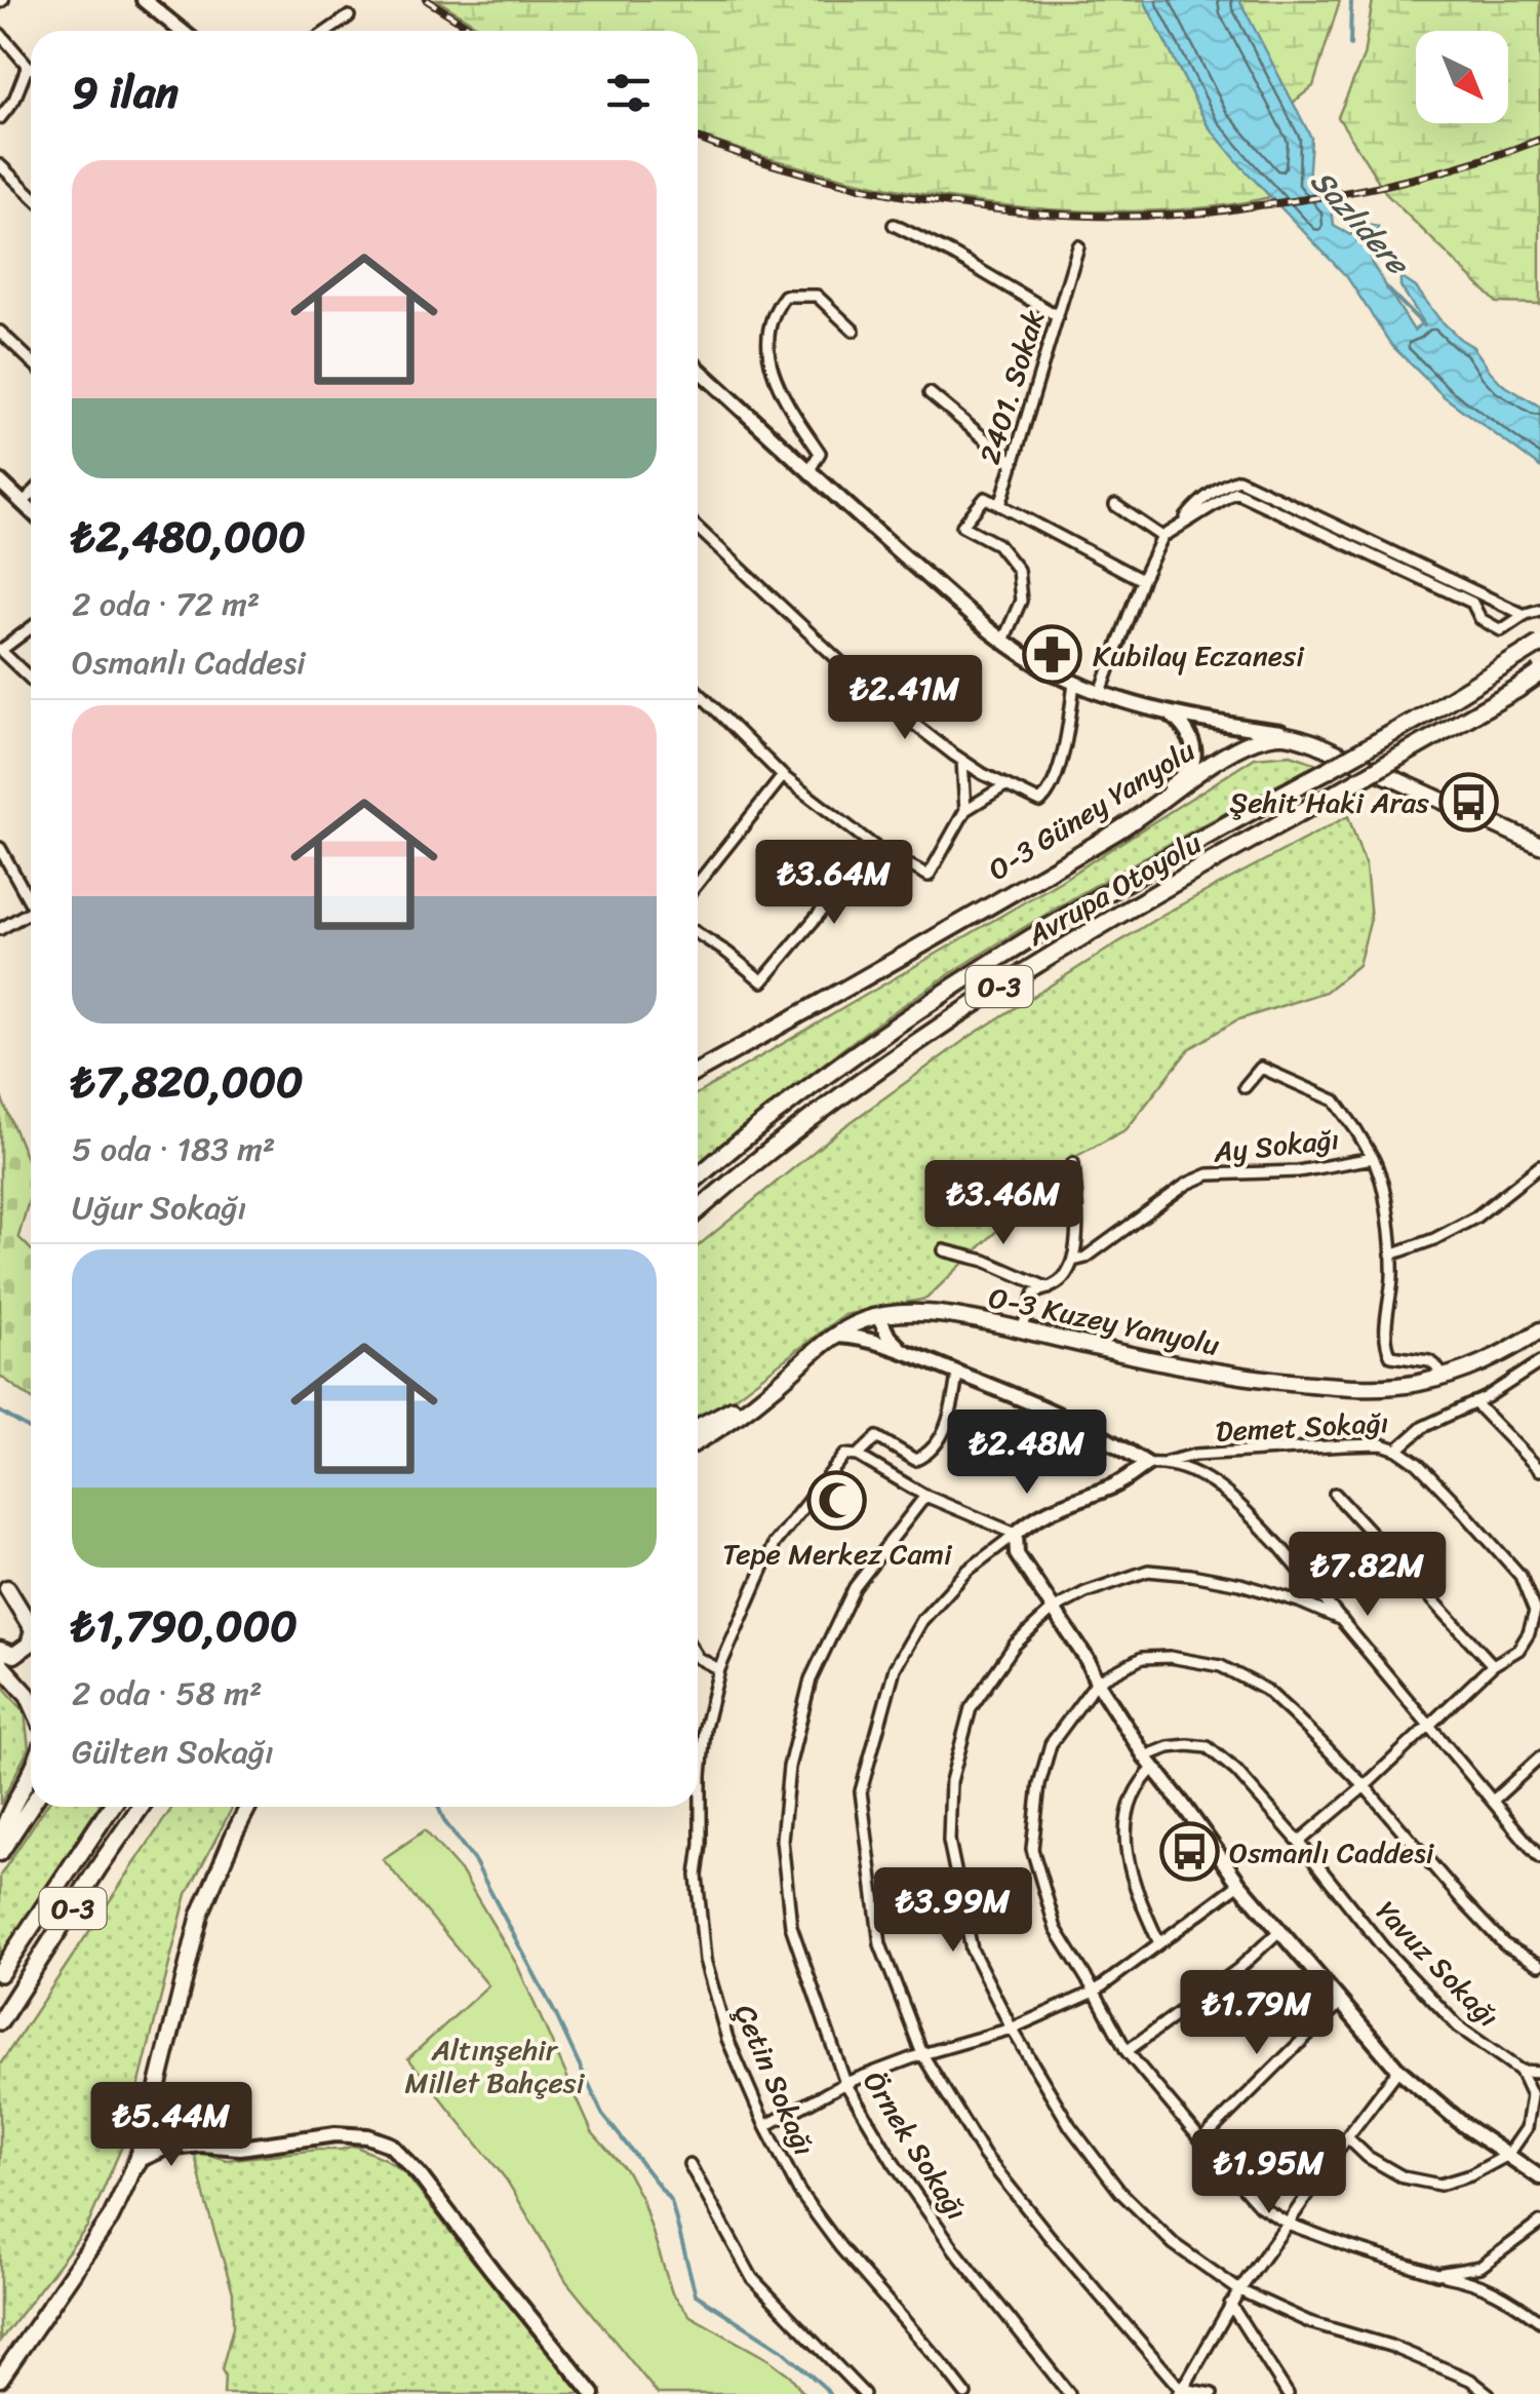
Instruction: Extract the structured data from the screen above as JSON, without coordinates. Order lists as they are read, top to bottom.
{
  "streets": {
    "highway": ["Avrupa Otoyolu", "O-3"],
    "main road": ["O-3 Güney Yanyolu", "O-3 Kuzey Yanyolu"],
    "street": [
      "2401. Sokak",
      "Ay Sokağı",
      "Demet Sokağı",
      "Yavuz Sokağı",
      "Çetin Sokağı",
      "Örnek Sokağı"
    ]
  },
  "crossings": [
    ["Ay Sokağı", "O-3 Kuzey Yanyolu"]
  ],
  "water": ["Sazlıdere"],
  "parks": ["Altınşehir Millet Bahçesi"],
  "places": {
    "pharmacy": ["Kubilay Eczanesi"],
    "bus stop": ["Şehit Haki Aras", "Osmanlı Caddesi"],
    "mosque": ["Tepe Merkez Cami"]
  },
  "north": "bottom right",
  "page": {
    "heading": "9 ilan",
    "list": [
      {
        "name": "₺2,480,000",
        "note": "2 oda · 72 m² · Osmanlı Caddesi"
      },
      {
        "name": "₺7,820,000",
        "note": "5 oda · 183 m² · Uğur Sokağı"
      },
      {
        "name": "₺1,790,000",
        "note": "2 oda · 58 m² · Gülten Sokağı"
      }
    ],
    "price": [
      "₺2.41M",
      "₺3.64M",
      "₺3.46M",
      "₺2.48M",
      "₺7.82M",
      "₺3.99M",
      "₺1.79M",
      "₺5.44M",
      "₺1.95M"
    ]
  }
}
